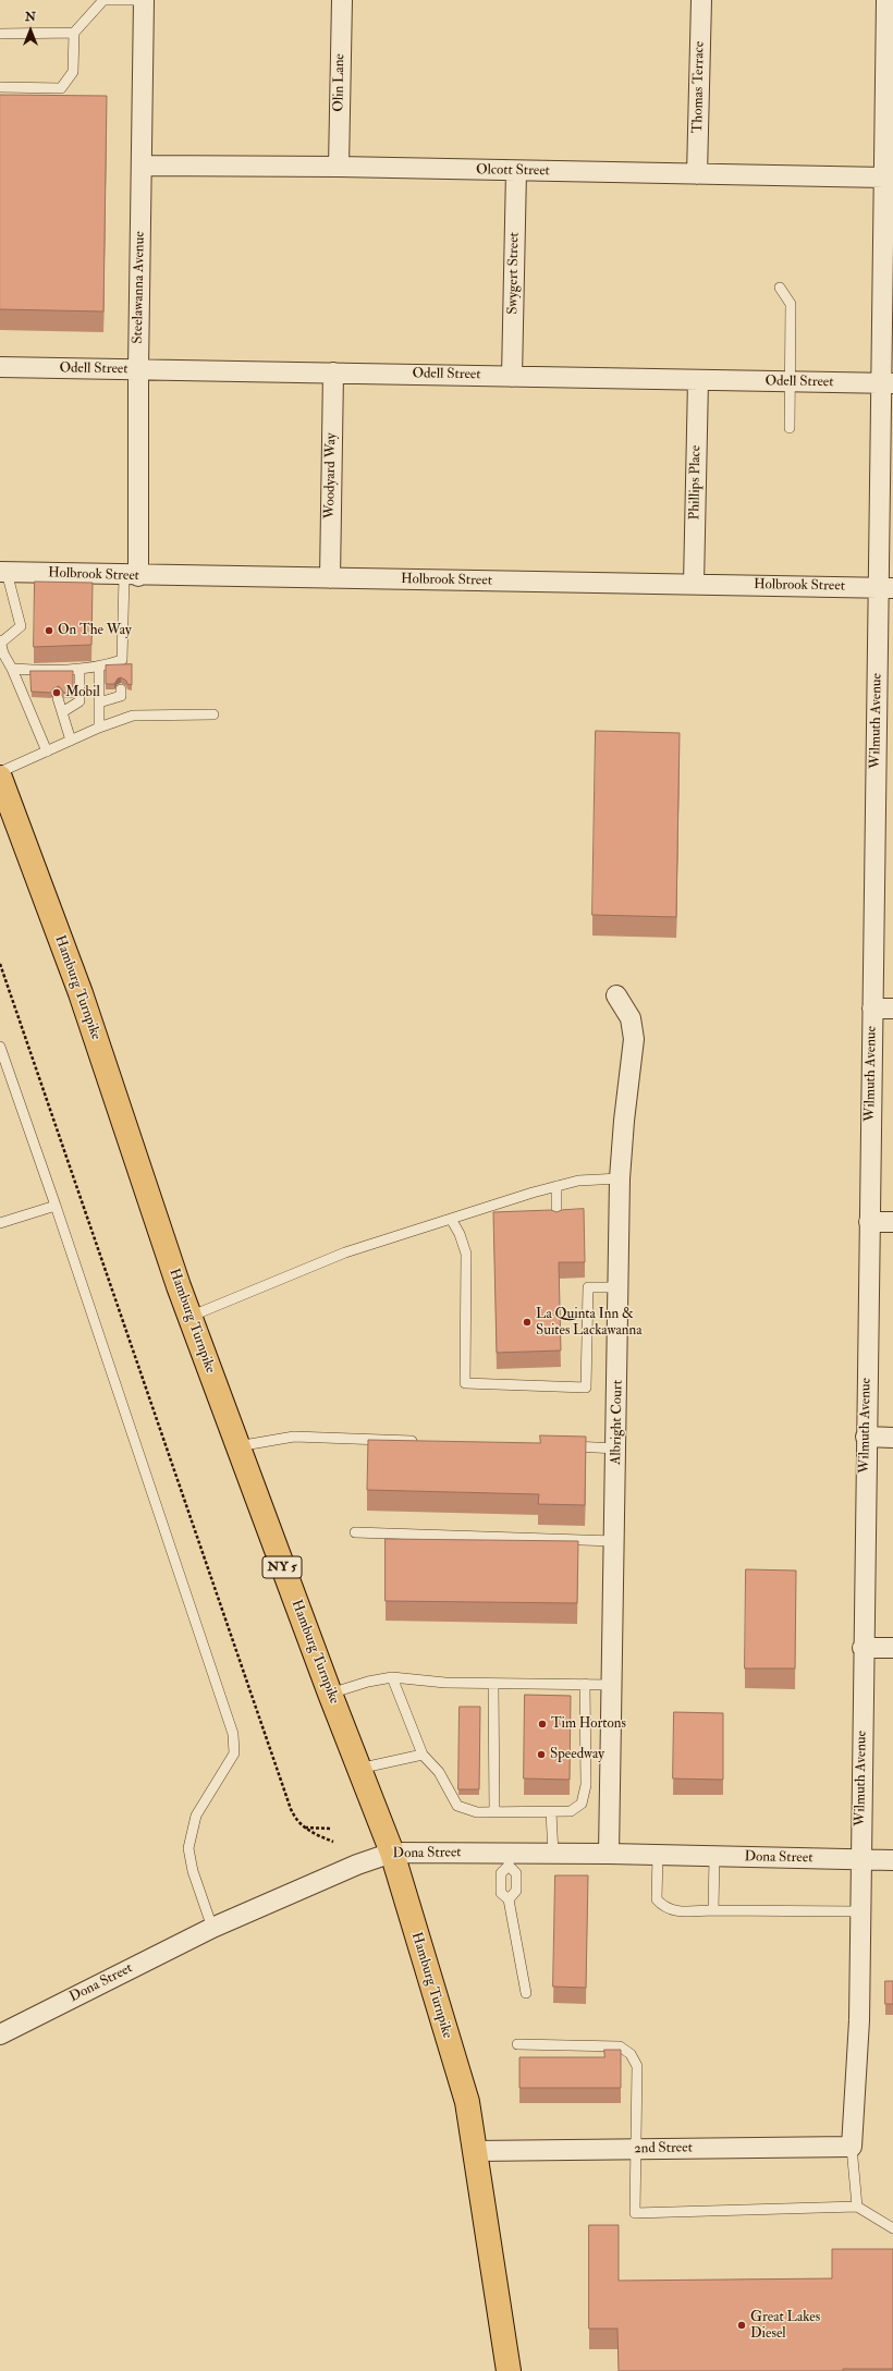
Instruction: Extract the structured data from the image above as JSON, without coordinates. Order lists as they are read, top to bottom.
{
  "streets": {
    "highway": ["Hamburg Turnpike", "NY 5"],
    "street": [
      "Olin Lane",
      "Thomas Terrace",
      "Olcott Street",
      "Swygert Street",
      "Steelawanna Avenue",
      "Odell Street",
      "Woodyard Way",
      "Phillips Place",
      "Holbrook Street",
      "Wilmuth Avenue",
      "Albright Court",
      "Dona Street",
      "2nd Street"
    ]
  },
  "crossings": [
    ["Olin Lane", "Olcott Street"],
    ["Thomas Terrace", "Olcott Street"],
    ["Olcott Street", "Swygert Street"],
    ["Olcott Street", "Steelawanna Avenue"],
    ["Olcott Street", "Wilmuth Avenue"],
    ["Swygert Street", "Odell Street"],
    ["Steelawanna Avenue", "Odell Street"],
    ["Steelawanna Avenue", "Holbrook Street"],
    ["Odell Street", "Woodyard Way"],
    ["Odell Street", "Phillips Place"],
    ["Odell Street", "Wilmuth Avenue"],
    ["Woodyard Way", "Holbrook Street"],
    ["Phillips Place", "Holbrook Street"],
    ["Holbrook Street", "Wilmuth Avenue"],
    ["Wilmuth Avenue", "Dona Street"],
    ["Wilmuth Avenue", "2nd Street"],
    ["Hamburg Turnpike", "Dona Street"],
    ["Hamburg Turnpike", "2nd Street"],
    ["Albright Court", "Dona Street"]
  ],
  "places": [
    "On The Way",
    "Mobil",
    "La Quinta Inn & Suites Lackawanna",
    "Tim Hortons",
    "Speedway",
    "Great Lakes Diesel"
  ],
  "north": "top"
}
